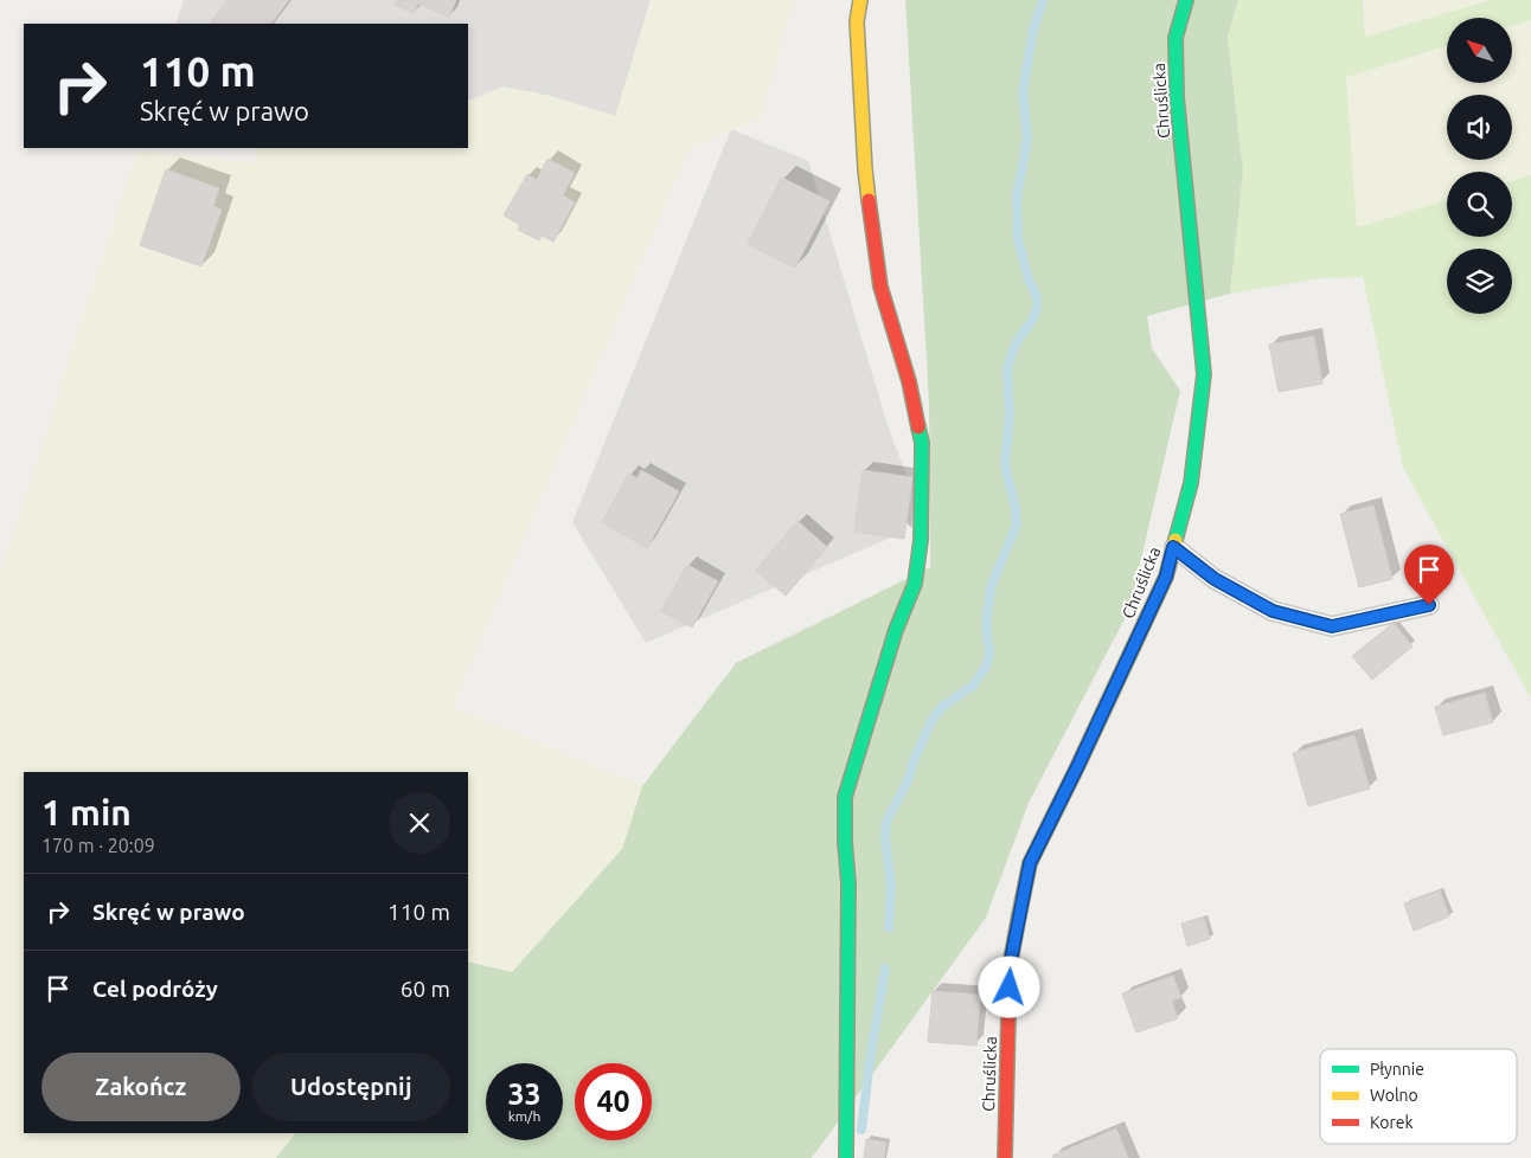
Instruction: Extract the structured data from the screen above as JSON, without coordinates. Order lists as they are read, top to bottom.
{
  "streets": {
    "street": ["Chruślicka"]
  },
  "legend": ["Płynnie", "Wolno", "Korek"],
  "north": "top left",
  "page": {
    "turn": ["110 m", "Skręć w prawo"],
    "heading": ["1 min", "170 m · 20:09"],
    "list": [
      {
        "name": "Skręć w prawo",
        "value": "110 m"
      },
      {
        "name": "Cel podróży",
        "value": "60 m"
      }
    ],
    "buttons": ["Zakończ", "Udostępnij"],
    "speed": "33 km/h",
    "limit": "40"
  }
}
